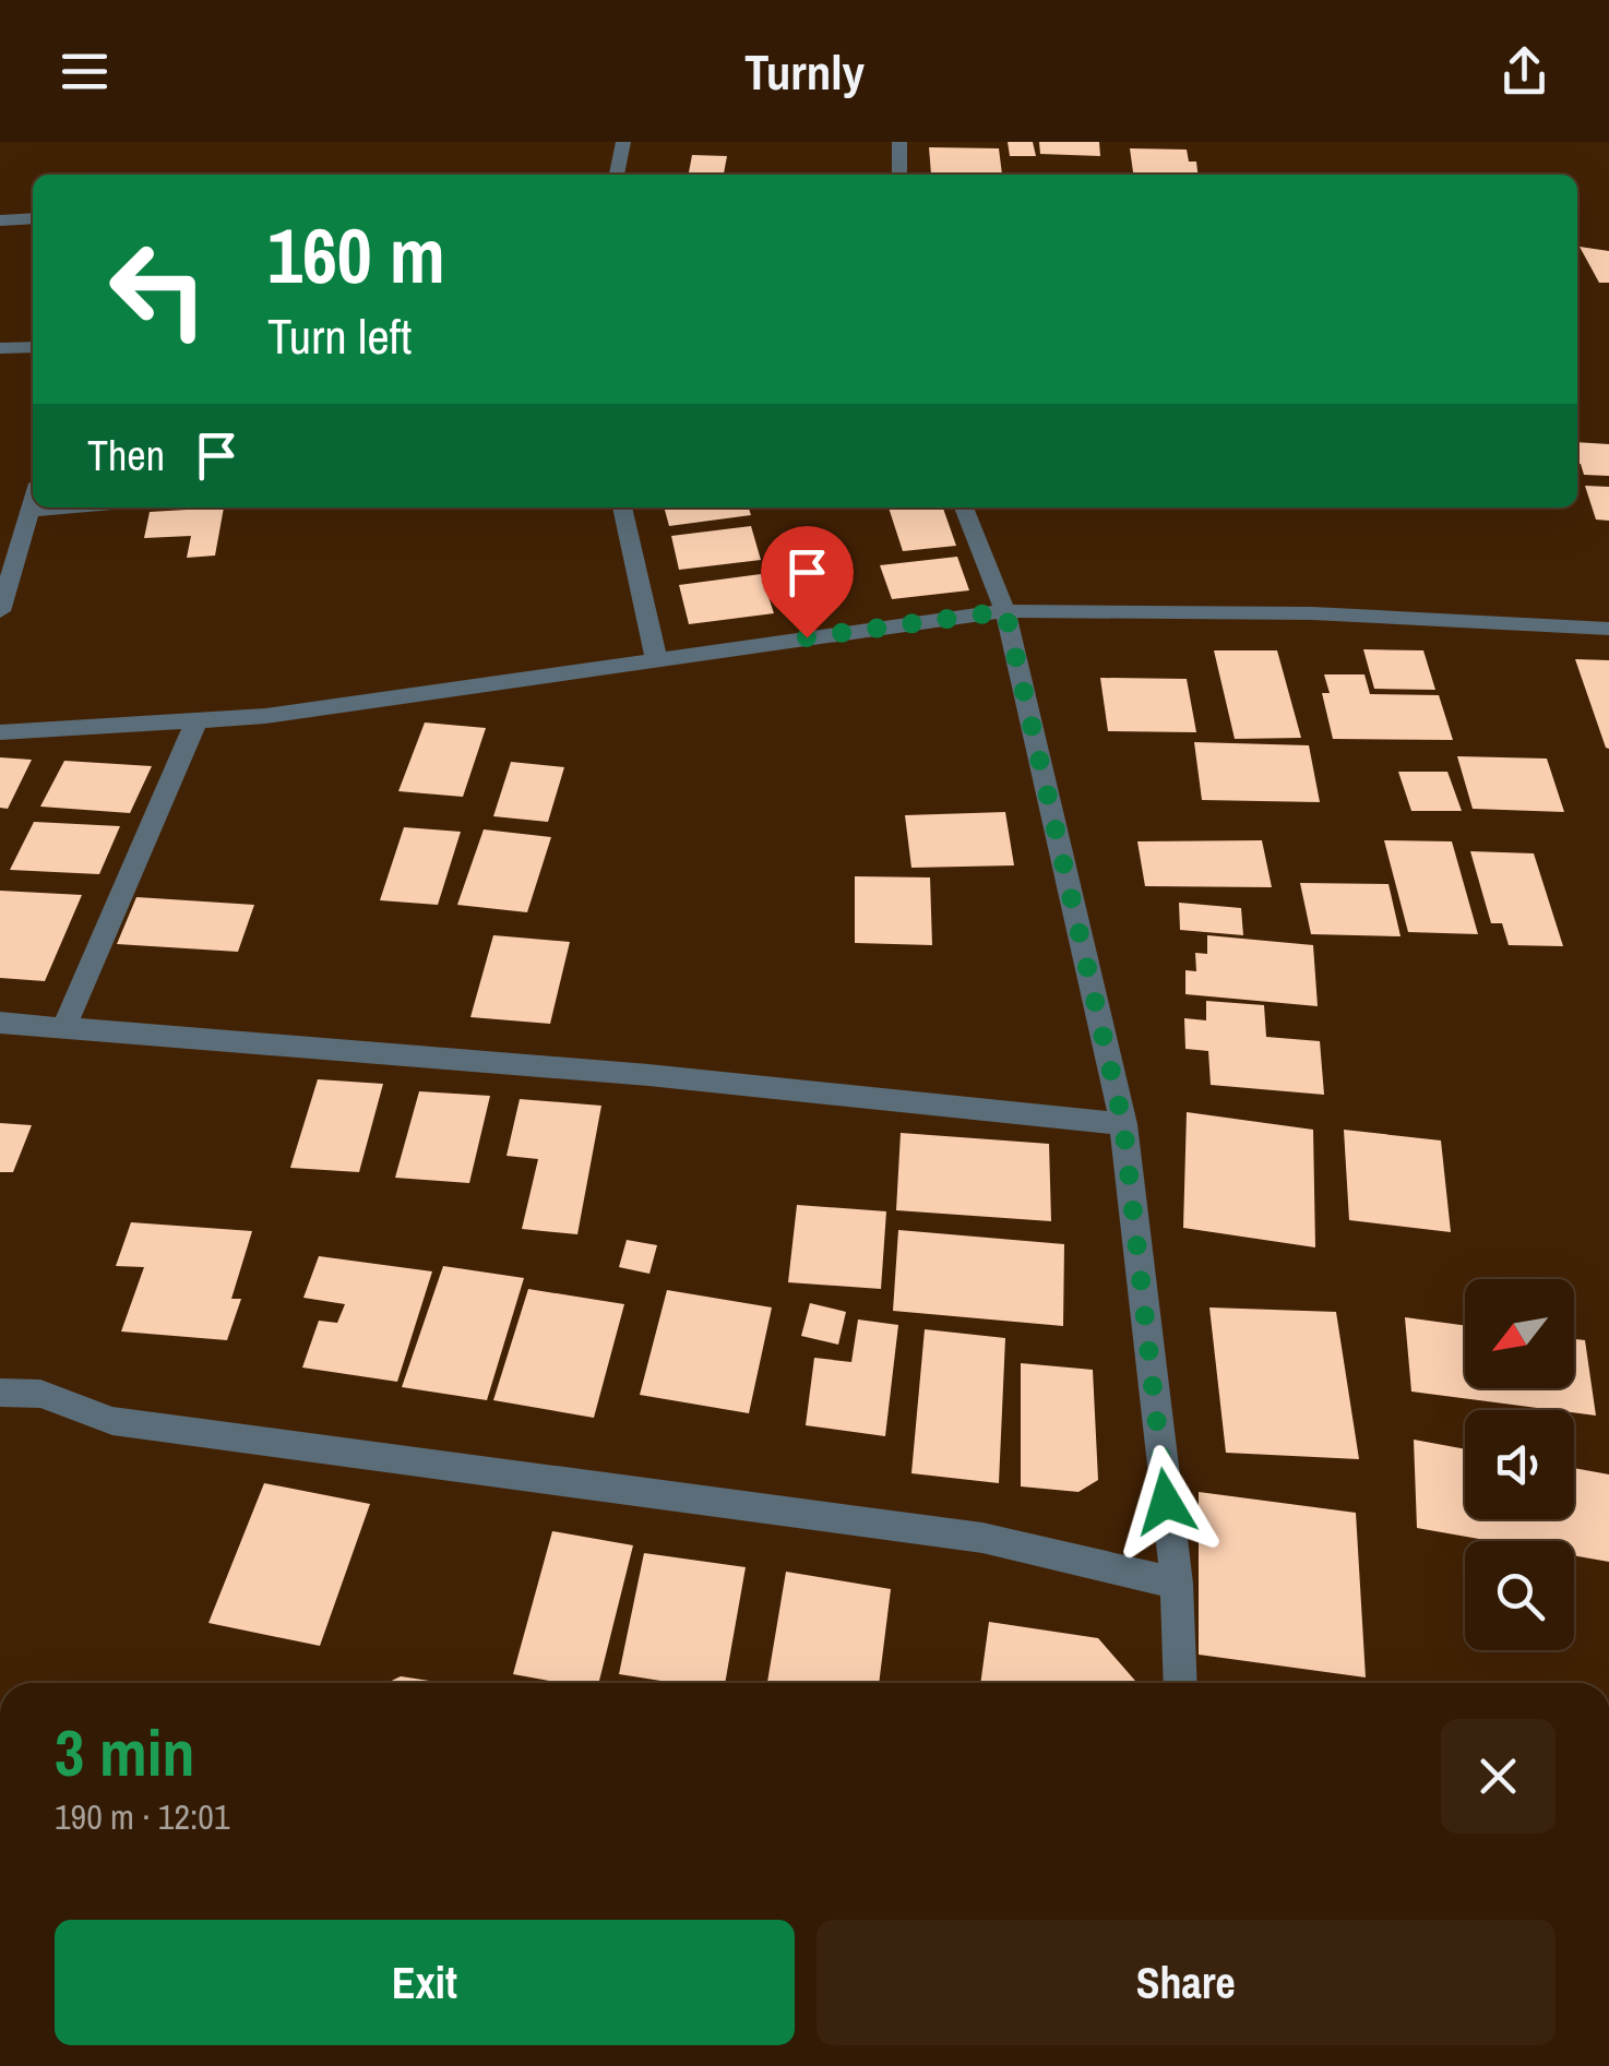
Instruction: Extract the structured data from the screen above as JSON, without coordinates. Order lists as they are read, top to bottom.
{
  "north": "bottom left",
  "page": {
    "header": "Turnly",
    "turn": ["160 m", "Turn left"],
    "then": "Then",
    "heading": ["3 min", "190 m · 12:01"],
    "buttons": ["Exit", "Share"]
  }
}
